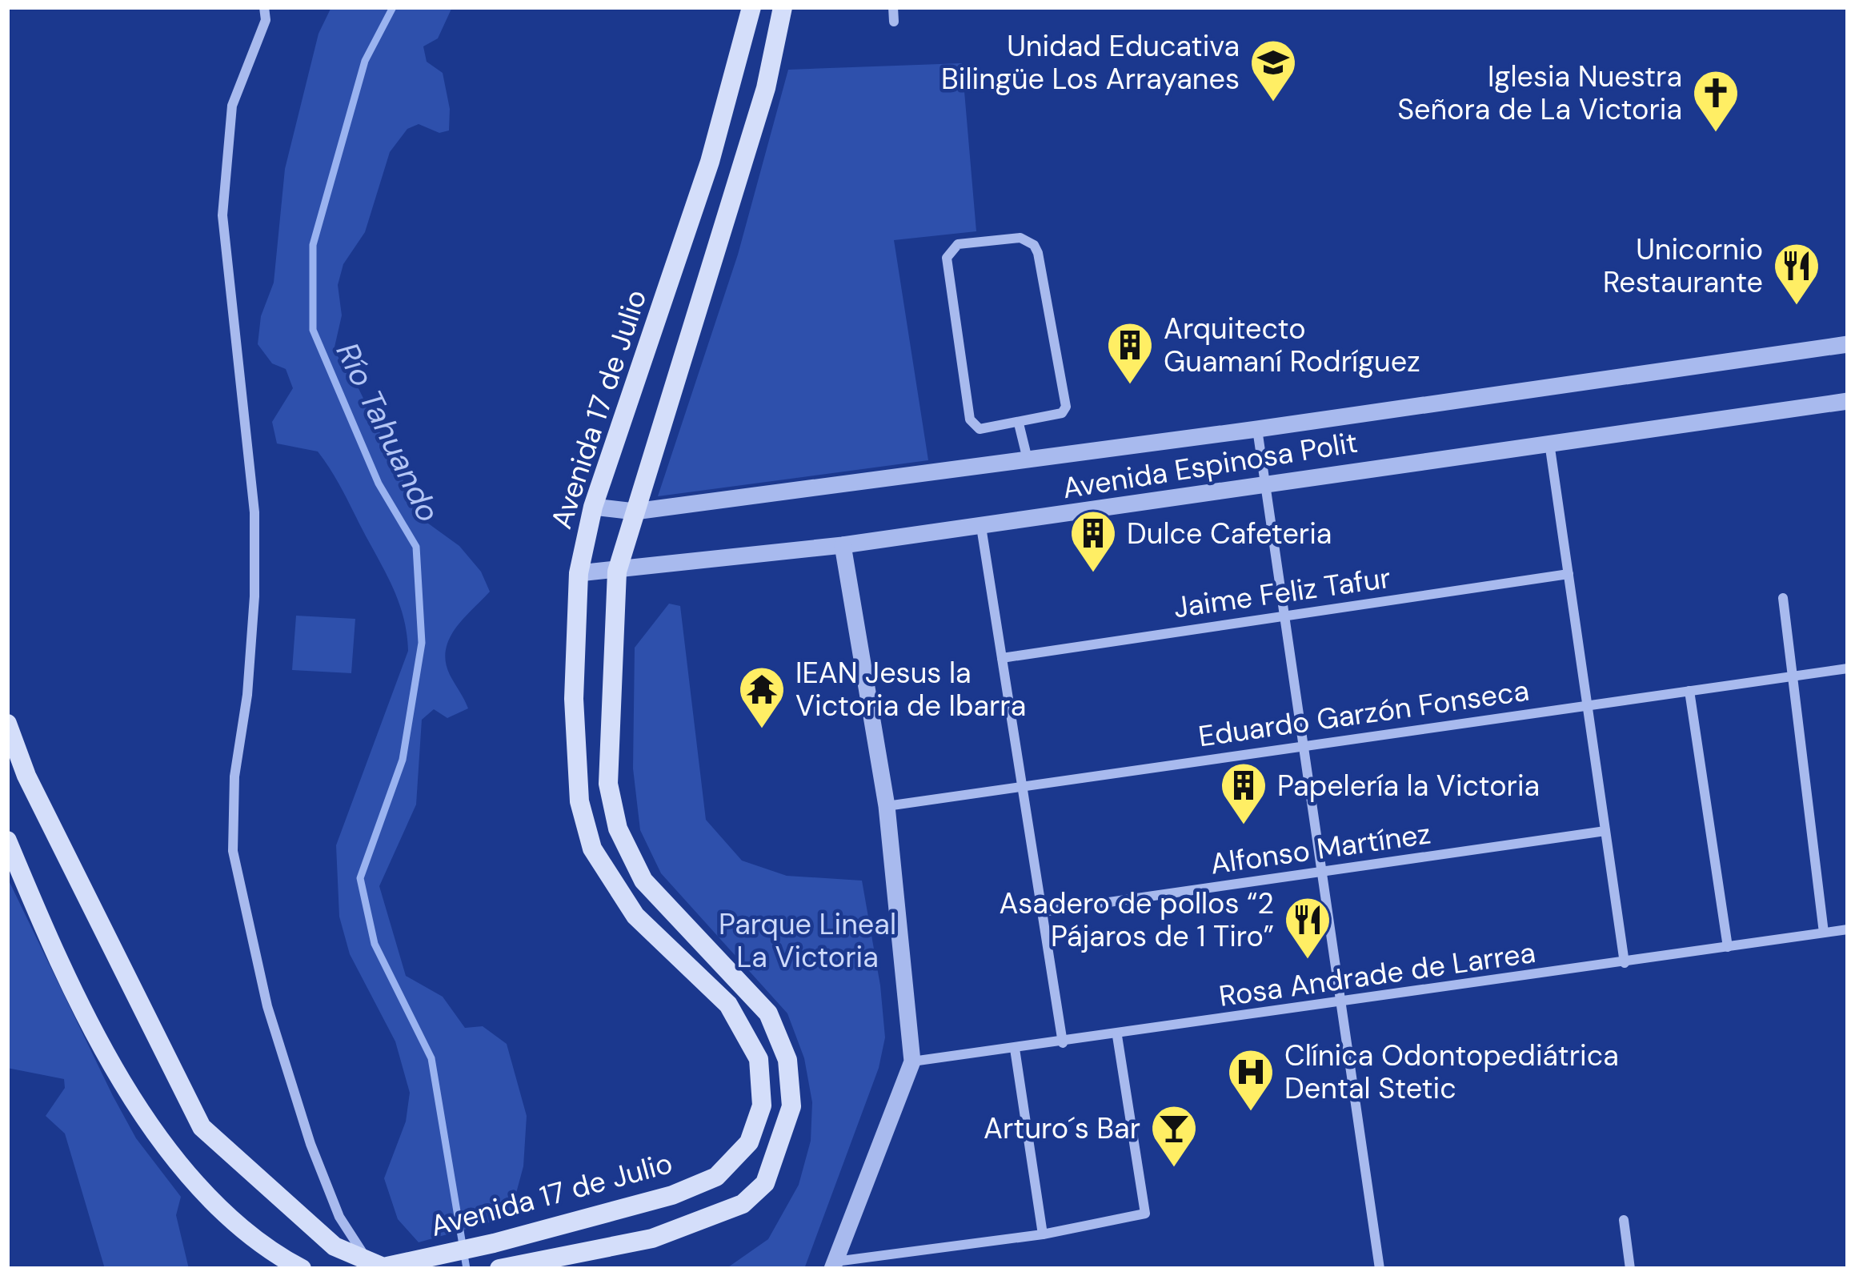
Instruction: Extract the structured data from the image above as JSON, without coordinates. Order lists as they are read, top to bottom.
{
  "streets": {
    "main road": ["Avenida 17 de Julio"],
    "street": [
      "Avenida Espinosa Polit",
      "Jaime Feliz Tafur",
      "Eduardo Garzón Fonseca",
      "Alfonso Martínez",
      "Rosa Andrade de Larrea"
    ]
  },
  "crossings": [
    ["Avenida 17 de Julio", "Avenida Espinosa Polit"]
  ],
  "water": ["Río Tahuando"],
  "parks": ["Parque Lineal La Victoria"],
  "places": {
    "school or university": ["Unidad Educativa Bilingüe Los Arrayanes"],
    "church": ["Iglesia Nuestra Señora de La Victoria"],
    "restaurant": ["Unicornio Restaurante", "Asadero de pollos “2 Pájaros de 1 Tiro”"],
    "building": ["Arquitecto Guamaní Rodríguez", "Dulce Cafeteria", "Papelería la Victoria"],
    "temple": ["IEAN Jesus la Victoria de Ibarra"],
    "hospital": ["Clínica Odontopediátrica Dental Stetic"],
    "bar": ["Arturo´s Bar"]
  }
}
